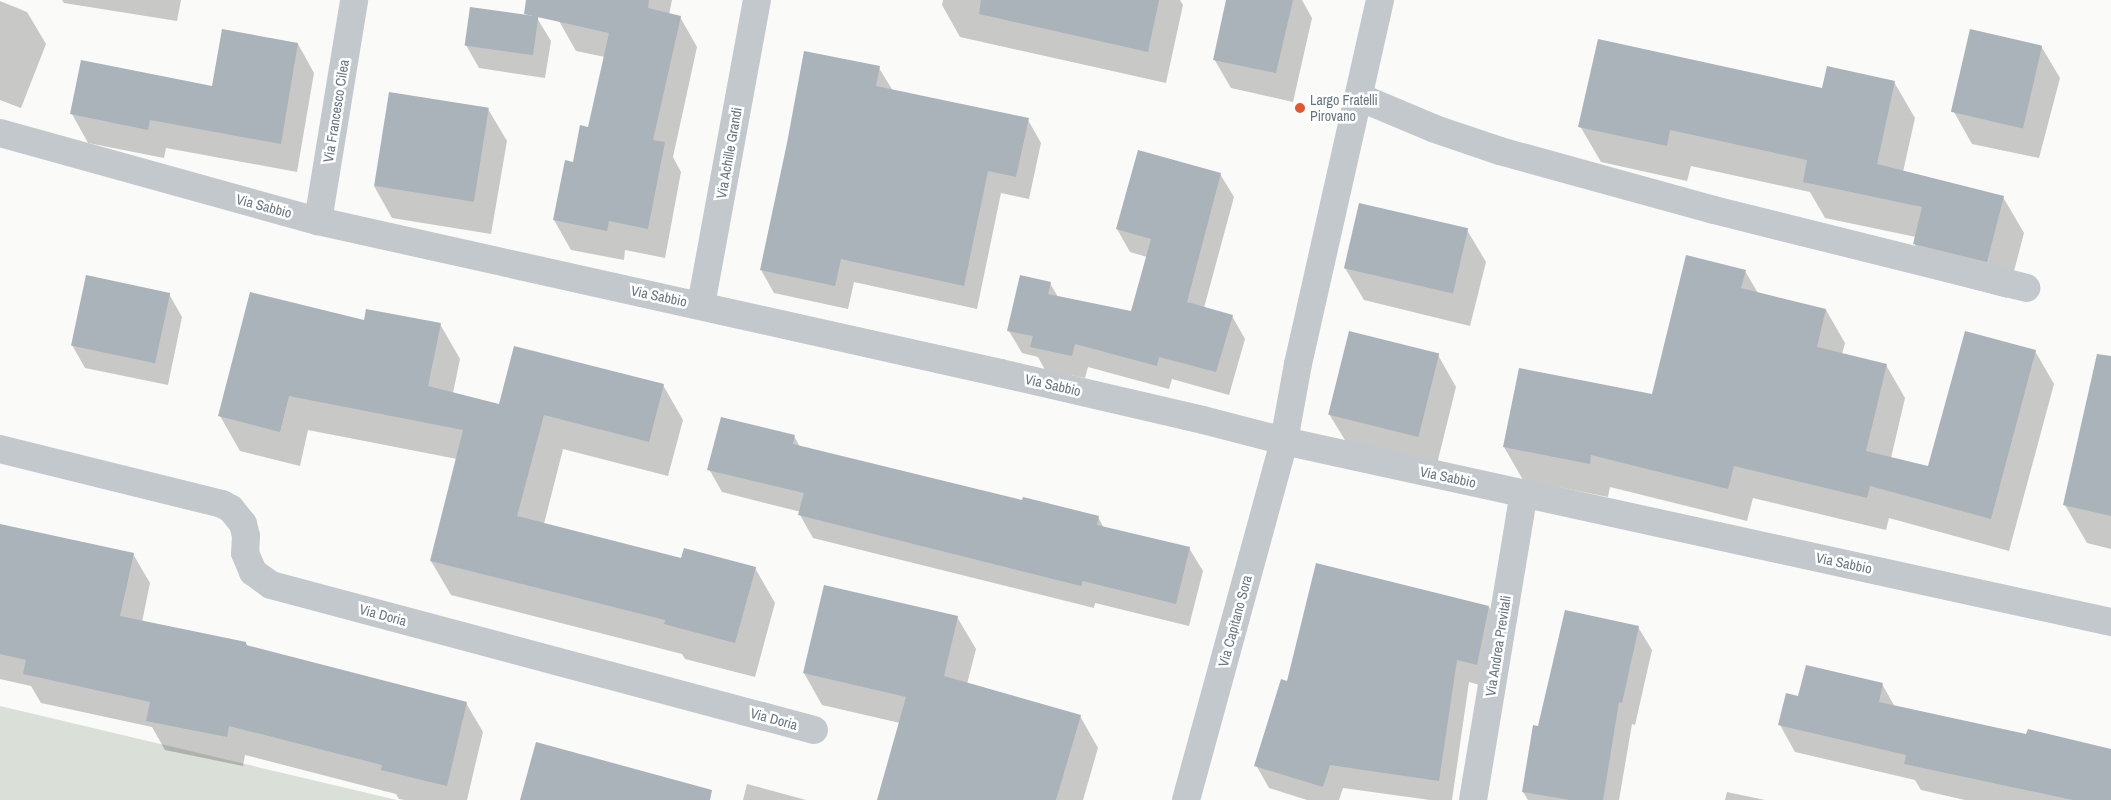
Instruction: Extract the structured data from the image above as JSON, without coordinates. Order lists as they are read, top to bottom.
{
  "streets": {
    "street": [
      "Via Francesco Cilea",
      "Via Achille Grandi",
      "Via Sabbio",
      "Via Doria",
      "Via Capitano Sora",
      "Via Andrea Previtali"
    ]
  },
  "crossings": [
    ["Via Francesco Cilea", "Via Sabbio"],
    ["Via Achille Grandi", "Via Sabbio"],
    ["Via Sabbio", "Via Capitano Sora"],
    ["Via Sabbio", "Via Andrea Previtali"]
  ],
  "places": ["Largo Fratelli Pirovano"]
}
